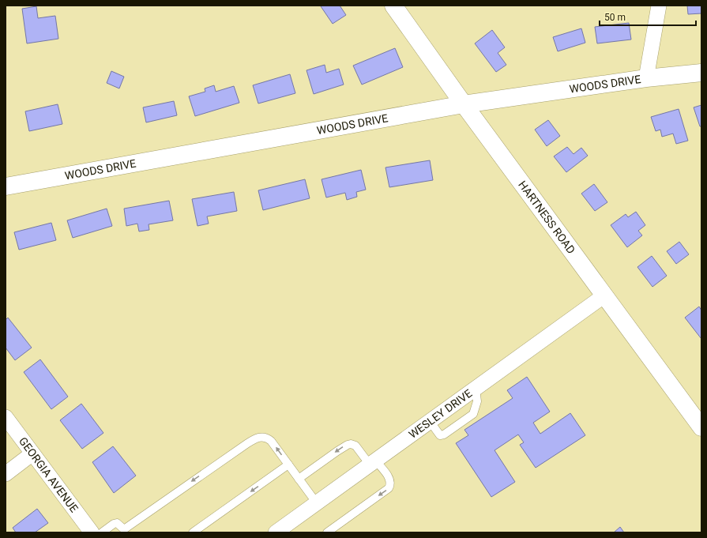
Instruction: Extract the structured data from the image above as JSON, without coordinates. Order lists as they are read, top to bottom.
{
  "streets": {
    "street": [
      "WOODS DRIVE",
      "HARTNESS ROAD",
      "WESLEY DRIVE",
      "GEORGIA AVENUE"
    ]
  },
  "crossings": [
    ["WOODS DRIVE", "HARTNESS ROAD"],
    ["HARTNESS ROAD", "WESLEY DRIVE"]
  ],
  "scale_bar": "50 m"
}
